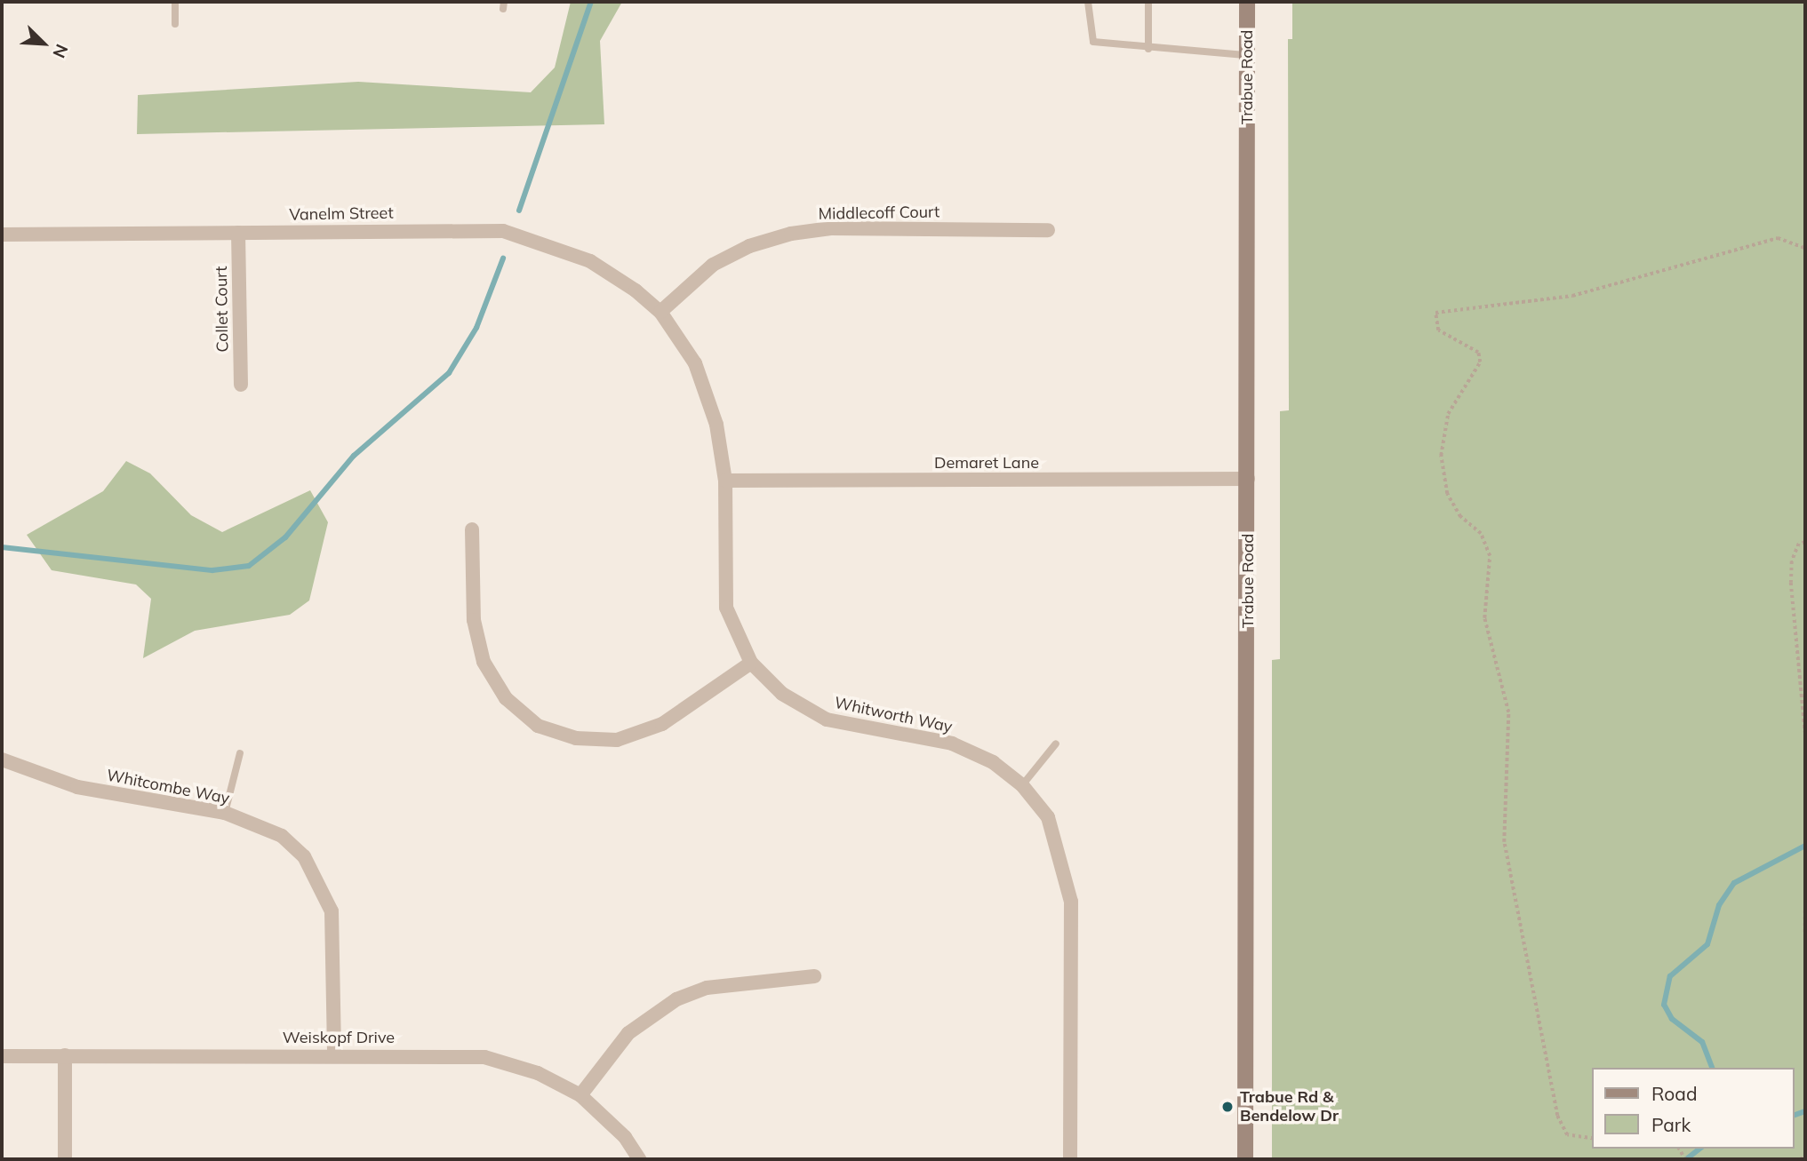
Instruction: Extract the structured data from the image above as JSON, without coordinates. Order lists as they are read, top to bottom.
{
  "streets": {
    "main road": ["Trabue Road"],
    "street": [
      "Middlecoff Court",
      "Vanelm Street",
      "Collet Court",
      "Demaret Lane",
      "Whitworth Way",
      "Whitcombe Way",
      "Weiskopf Drive"
    ]
  },
  "crossings": [
    ["Trabue Road", "Demaret Lane"],
    ["Middlecoff Court", "Vanelm Street"],
    ["Middlecoff Court", "Whitworth Way"],
    ["Vanelm Street", "Collet Court"],
    ["Vanelm Street", "Whitworth Way"],
    ["Demaret Lane", "Whitworth Way"],
    ["Whitcombe Way", "Weiskopf Drive"]
  ],
  "places": ["Trabue Rd & Bendelow Dr"],
  "legend": ["Road", "Park"],
  "north": "bottom right"
}
